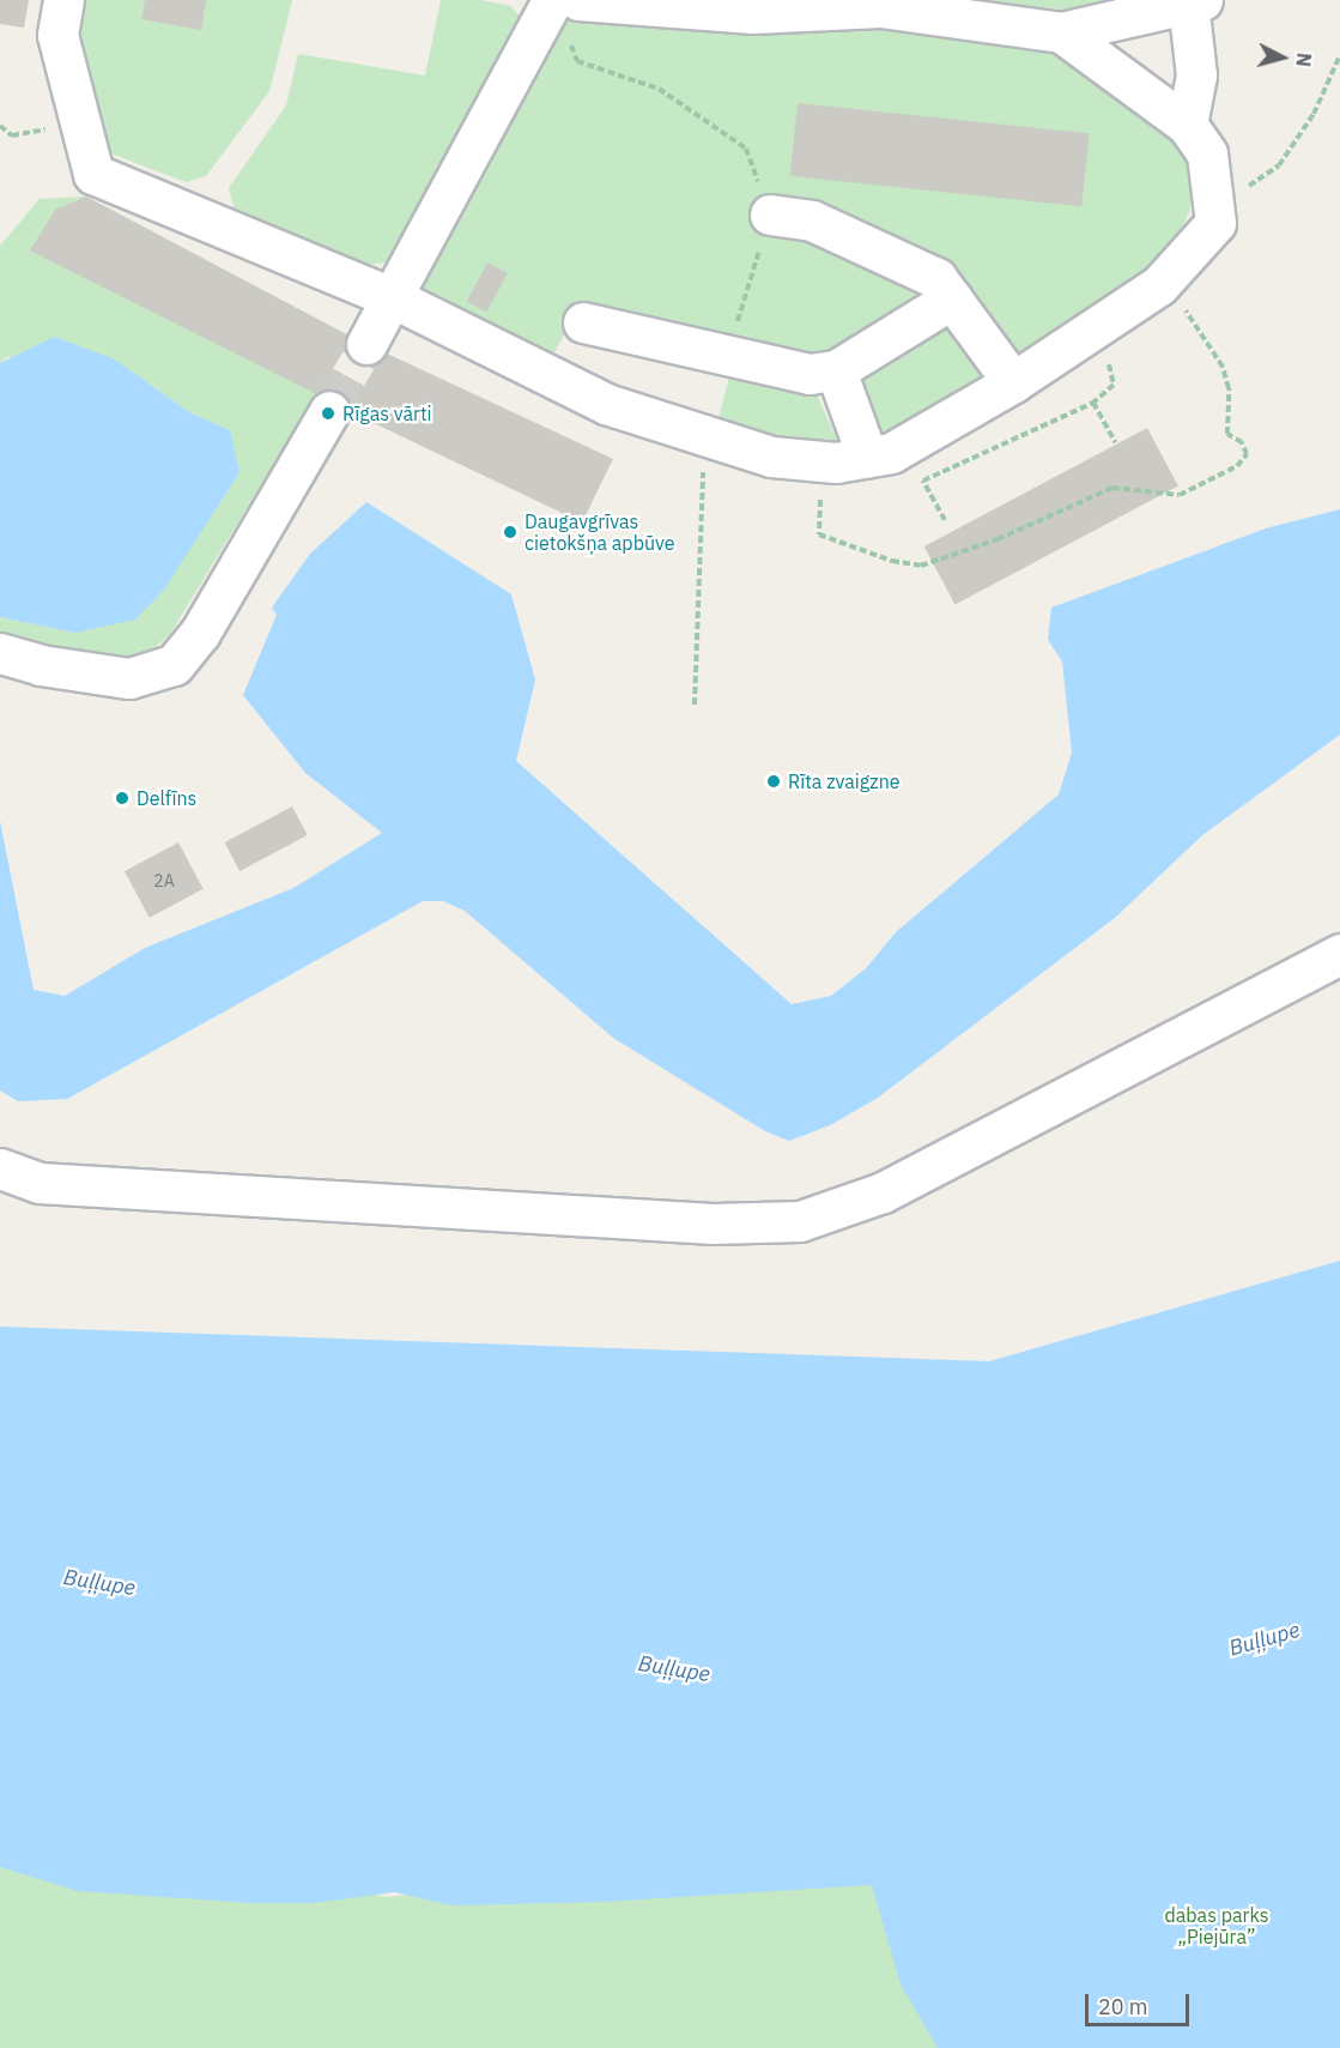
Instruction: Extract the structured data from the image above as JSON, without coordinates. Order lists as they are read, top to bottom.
{
  "water": ["Buļļupe"],
  "parks": ["dabas parks „Piejūra”"],
  "places": [
    "Rīgas vārti",
    "Daugavgrīvas cietokšņa apbūve",
    "Rīta zvaigzne",
    "Delfīns"
  ],
  "house_numbers": ["2A"],
  "scale_bar": "20 m",
  "north": "right"
}
